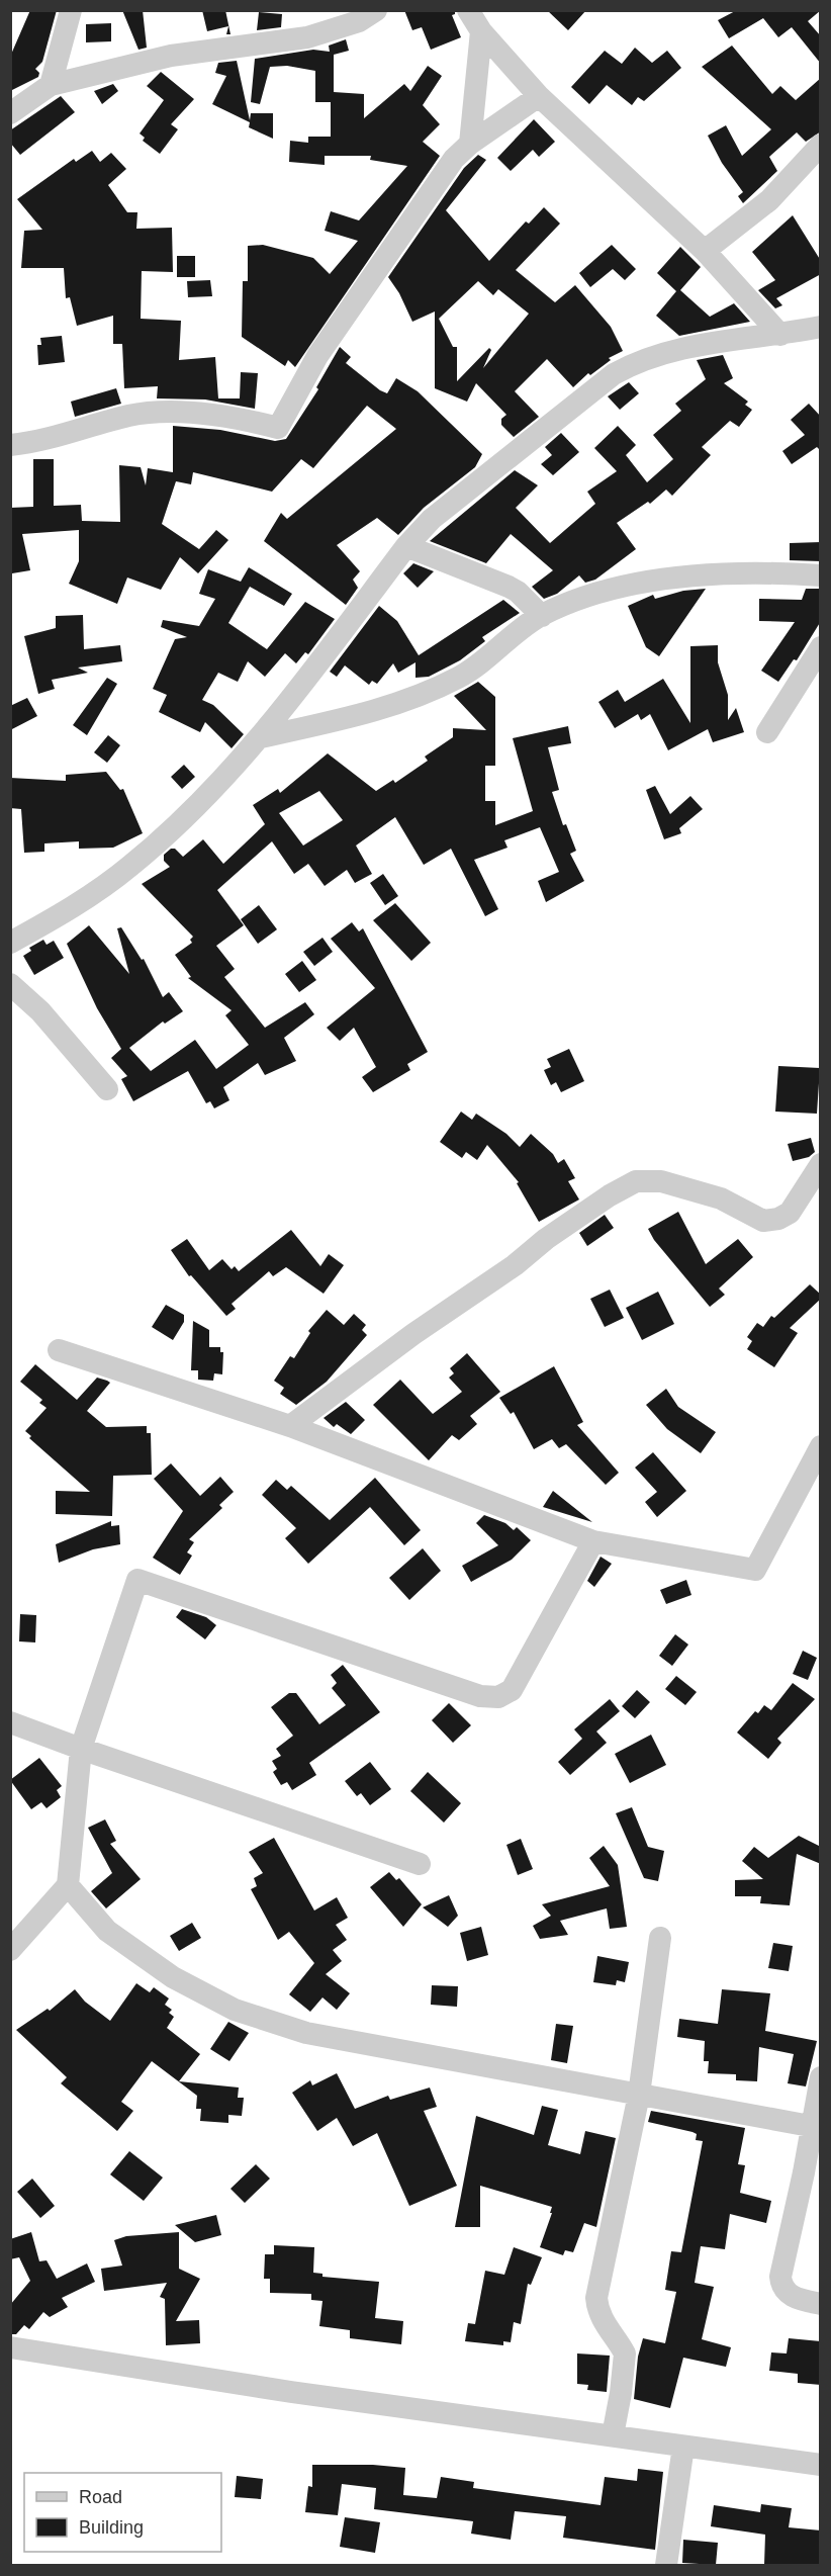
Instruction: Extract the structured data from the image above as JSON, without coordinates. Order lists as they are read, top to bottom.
{
  "legend": ["Road", "Building"]
}
